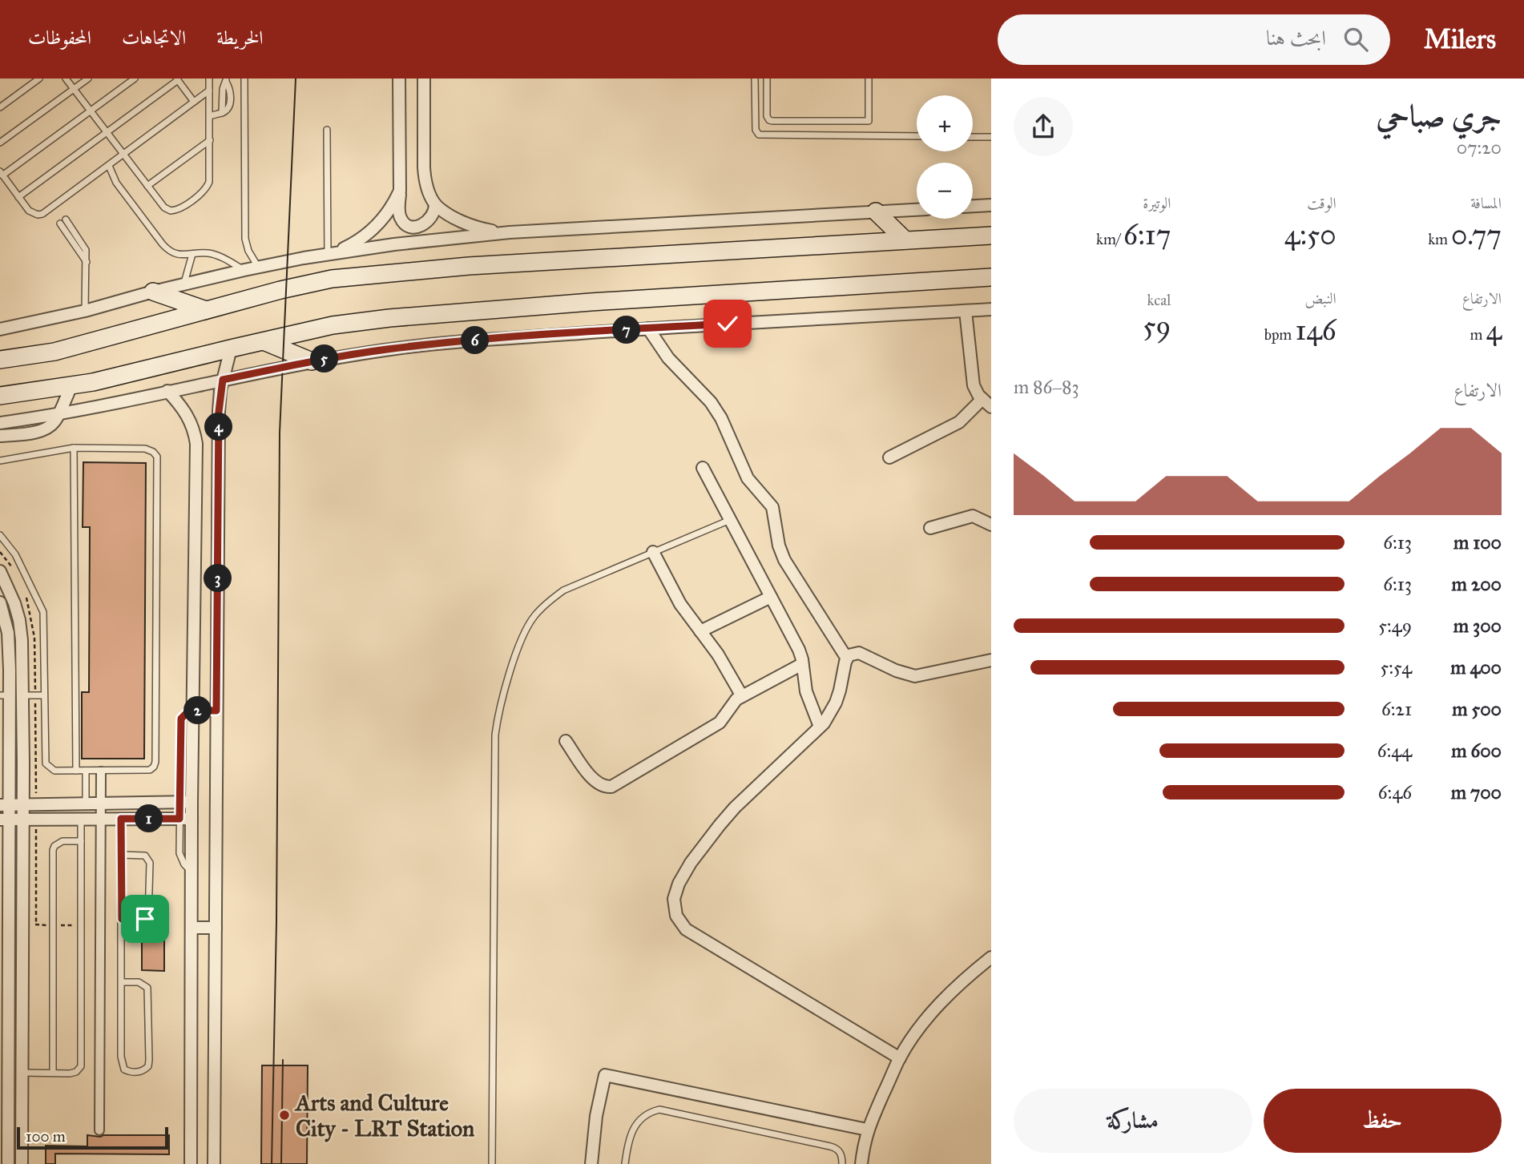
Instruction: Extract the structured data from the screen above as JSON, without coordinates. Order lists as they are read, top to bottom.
{
  "places": ["Arts and Culture City - LRT Station"],
  "scale_bar": "100 m",
  "page": {
    "header": "Milers",
    "search": "ابحث هنا",
    "nav": ["الخريطة", "الاتجاهات", "المحفوظات"],
    "heading": ["جري صباحي", "07:20"],
    "map_buttons": ["+", "−"],
    "stats": [
      ["المسافة", "0.77 km"],
      ["الوقت", "4:50"],
      ["الوتيرة", "6:17 /km"],
      ["الارتفاع", "4 m"],
      ["النبض", "146 bpm"],
      ["kcal", "59"]
    ],
    "pins": [
      "7",
      "6",
      "5",
      "4",
      "3",
      "2",
      "1"
    ],
    "chart": ["الارتفاع", "83–86 m"],
    "list": [
      {
        "name": "100 m",
        "note": "6:13"
      },
      {
        "name": "200 m",
        "note": "6:13"
      },
      {
        "name": "300 m",
        "note": "5:49"
      },
      {
        "name": "400 m",
        "note": "5:54"
      },
      {
        "name": "500 m",
        "note": "6:21"
      },
      {
        "name": "600 m",
        "note": "6:44"
      },
      {
        "name": "700 m",
        "note": "6:46"
      }
    ],
    "buttons": ["حفظ", "مشاركة"],
    "scale": "100 m"
  }
}
